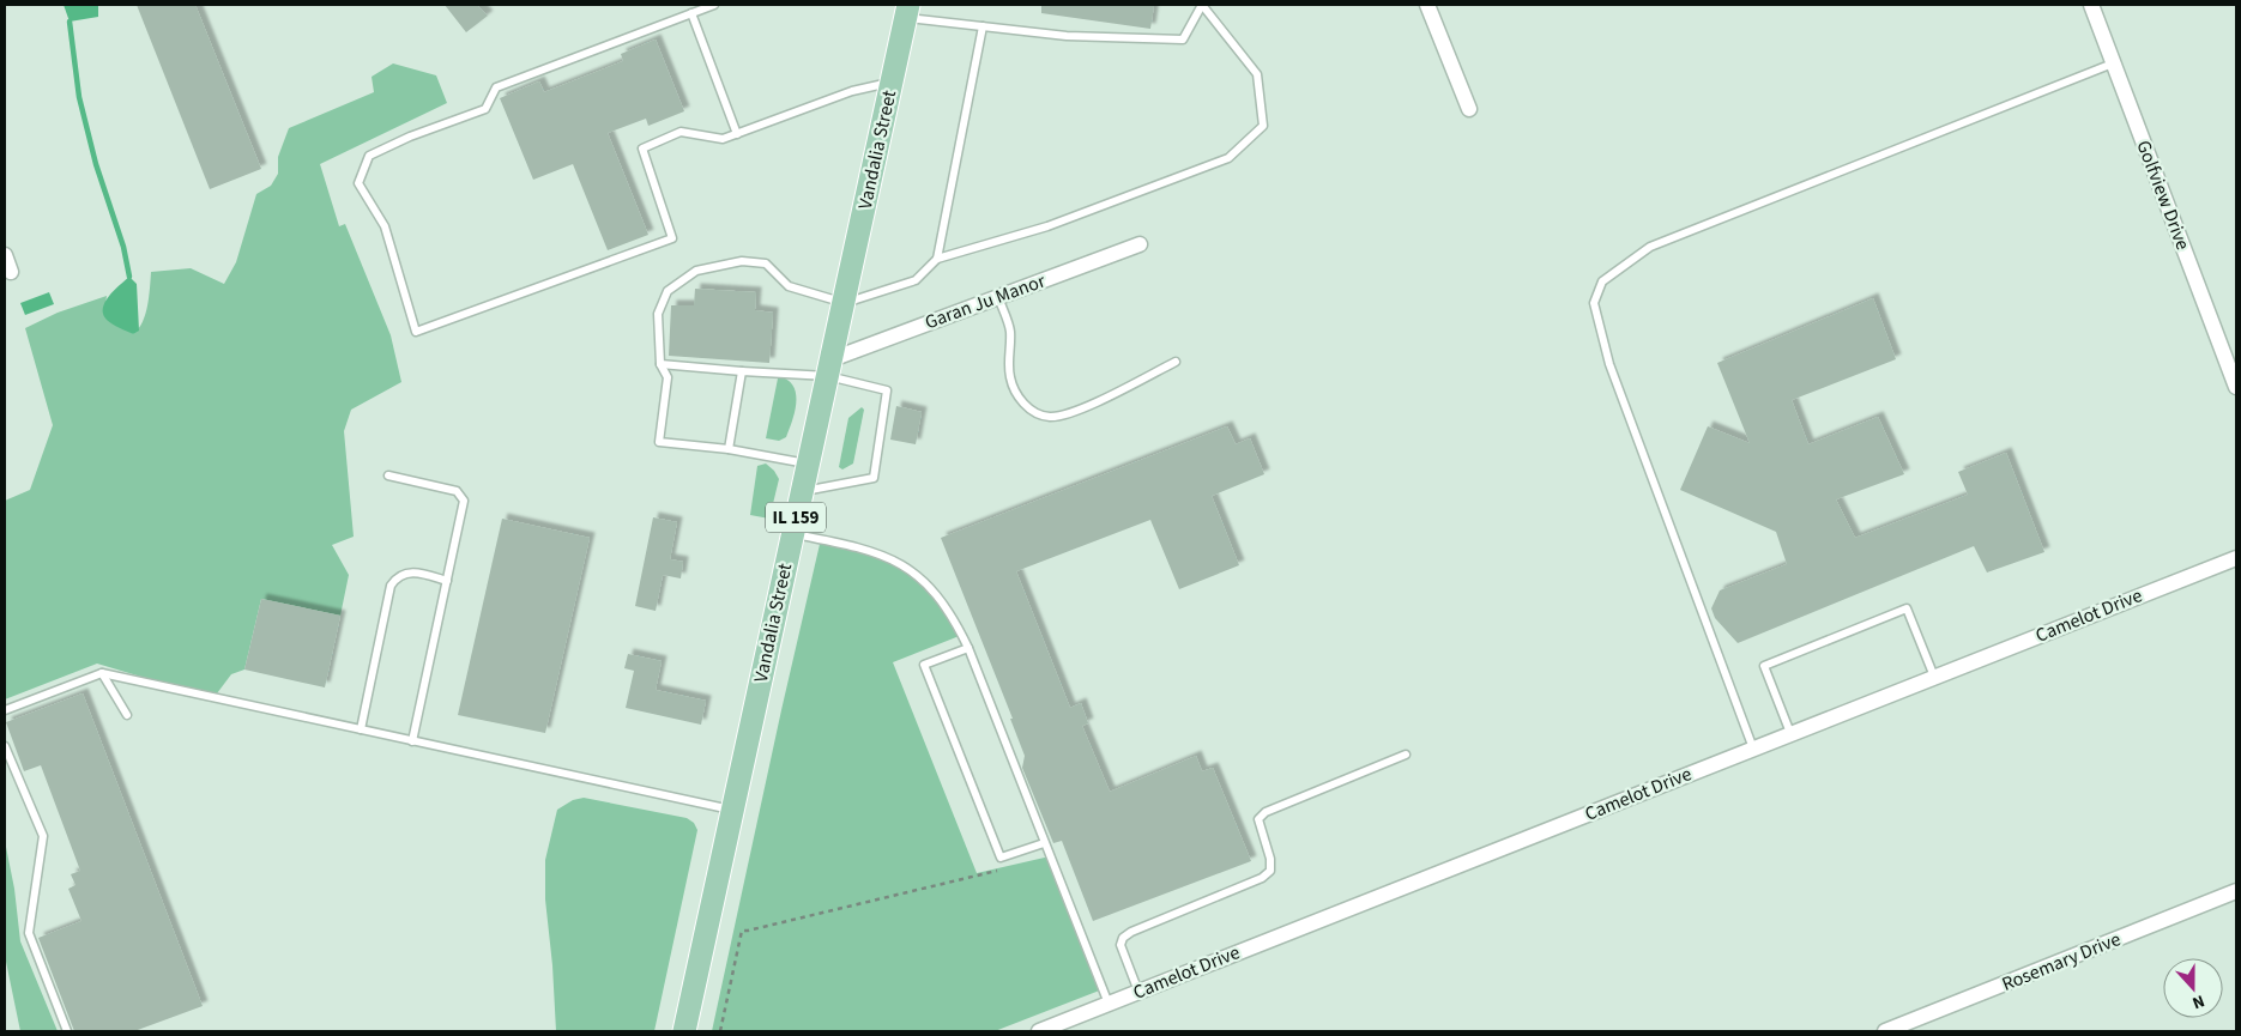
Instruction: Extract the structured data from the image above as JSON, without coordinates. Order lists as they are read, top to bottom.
{
  "streets": {
    "main road": ["Vandalia Street", "IL 159"],
    "street": [
      "Golfview Drive",
      "Garan Ju Manor",
      "Camelot Drive",
      "Rosemary Drive"
    ]
  },
  "crossings": [
    ["Vandalia Street", "Garan Ju Manor"]
  ],
  "north": "bottom"
}
